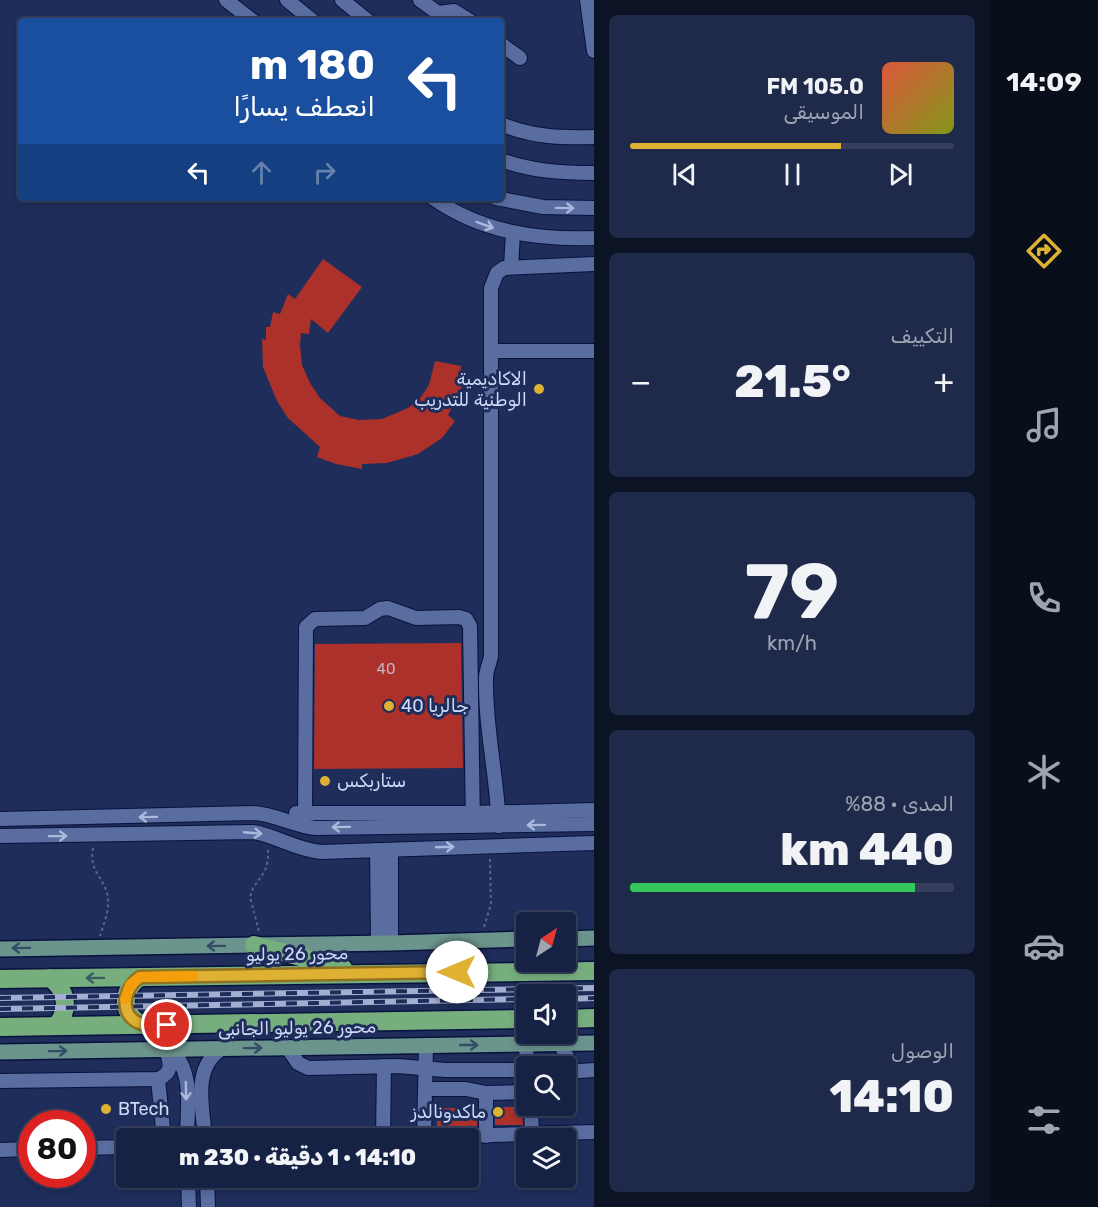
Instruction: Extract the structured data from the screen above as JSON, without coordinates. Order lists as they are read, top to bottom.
{
  "streets": {
    "highway": ["محور 26 يوليو"],
    "main road": ["محور 26 يوليو الجانبى"]
  },
  "places": [
    "الاكاديمية الوطنية للتدريب",
    "جالريا 40",
    "ستاربكس",
    "BTech",
    "ماكدونالدز"
  ],
  "house_numbers": ["40"],
  "north": "top right",
  "page": {
    "tabs": "14:09",
    "turn": ["180 m", "انعطف يسارًا"],
    "song": ["105.0 FM", "الموسيقى"],
    "tile": [
      "التكييف",
      ["79", "km/h"],
      ["المدى · 88%", "440 km"],
      ["الوصول", "14:10"]
    ],
    "heat": ["−", "21.5°", "+"],
    "limit": "80",
    "trip": "14:10 · 1 دقيقة · 230 m"
  }
}
